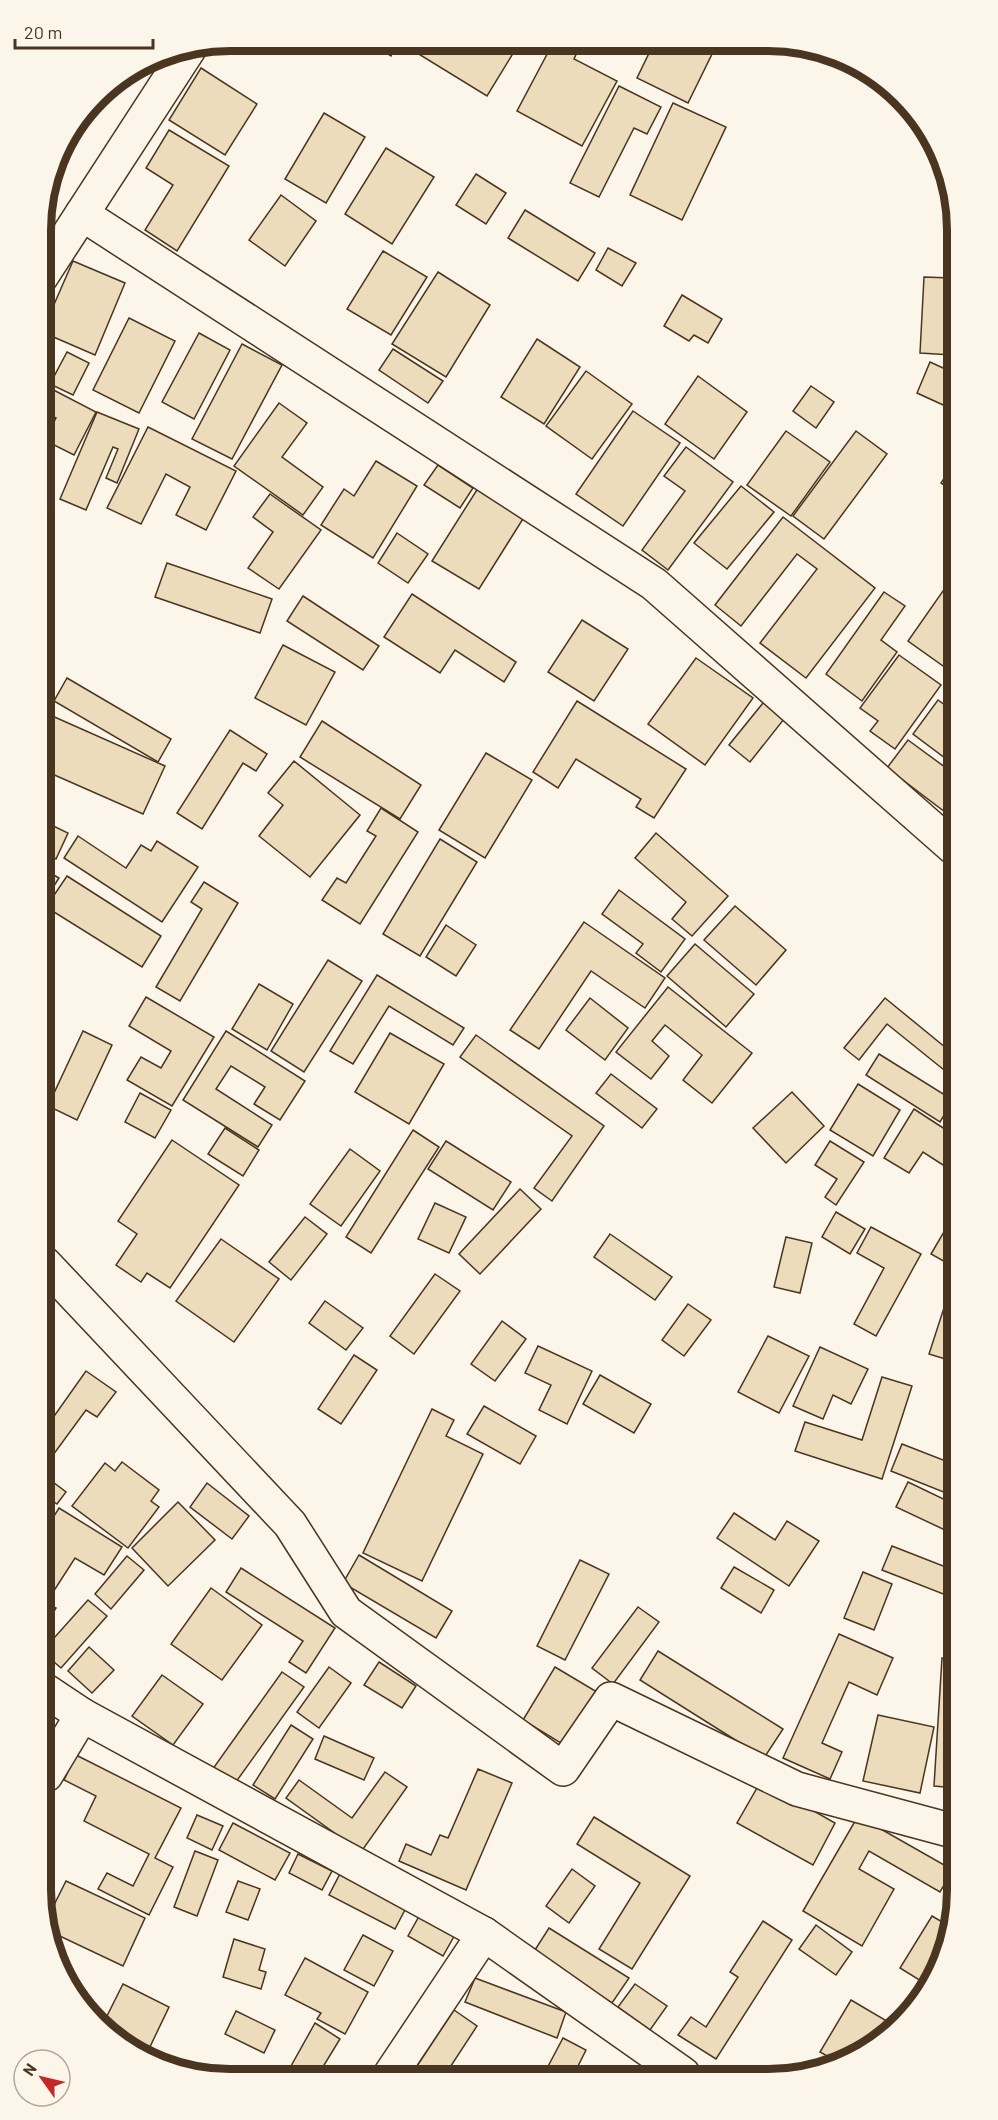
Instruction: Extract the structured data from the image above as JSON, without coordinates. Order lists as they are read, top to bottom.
{
  "scale_bar": "20 m",
  "north": "top left"
}
